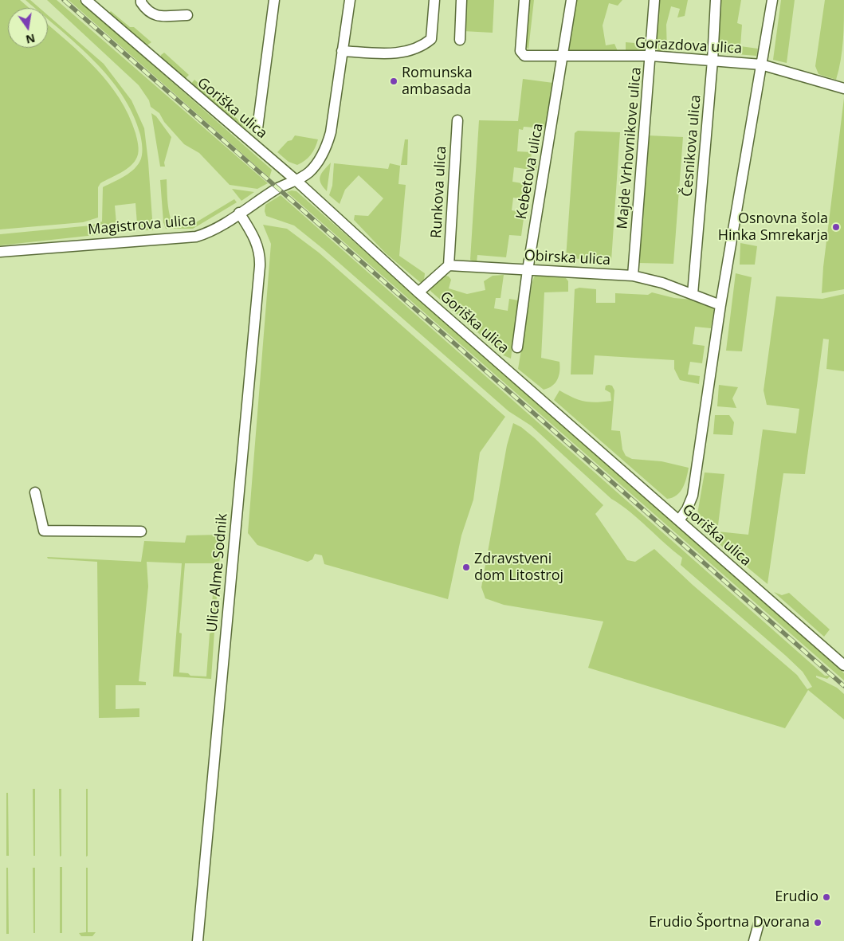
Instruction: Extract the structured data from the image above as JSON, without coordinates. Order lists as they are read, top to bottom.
{
  "streets": {
    "street": [
      "Gorazdova ulica",
      "Goriška ulica",
      "Česnikova ulica",
      "Majde Vrhovnikove ulica",
      "Kebetova ulica",
      "Runkova ulica",
      "Magistrova ulica",
      "Obirska ulica",
      "Ulica Alme Sodnik"
    ]
  },
  "crossings": [
    ["Gorazdova ulica", "Česnikova ulica"],
    ["Gorazdova ulica", "Majde Vrhovnikove ulica"],
    ["Gorazdova ulica", "Kebetova ulica"],
    ["Goriška ulica", "Magistrova ulica"],
    ["Česnikova ulica", "Obirska ulica"],
    ["Majde Vrhovnikove ulica", "Obirska ulica"],
    ["Kebetova ulica", "Obirska ulica"],
    ["Runkova ulica", "Obirska ulica"],
    ["Magistrova ulica", "Ulica Alme Sodnik"]
  ],
  "places": [
    "Romunska ambasada",
    "Osnovna šola Hinka Smrekarja",
    "Zdravstveni dom Litostroj",
    "Erudio",
    "Erudio Športna Dvorana"
  ],
  "north": "bottom"
}
